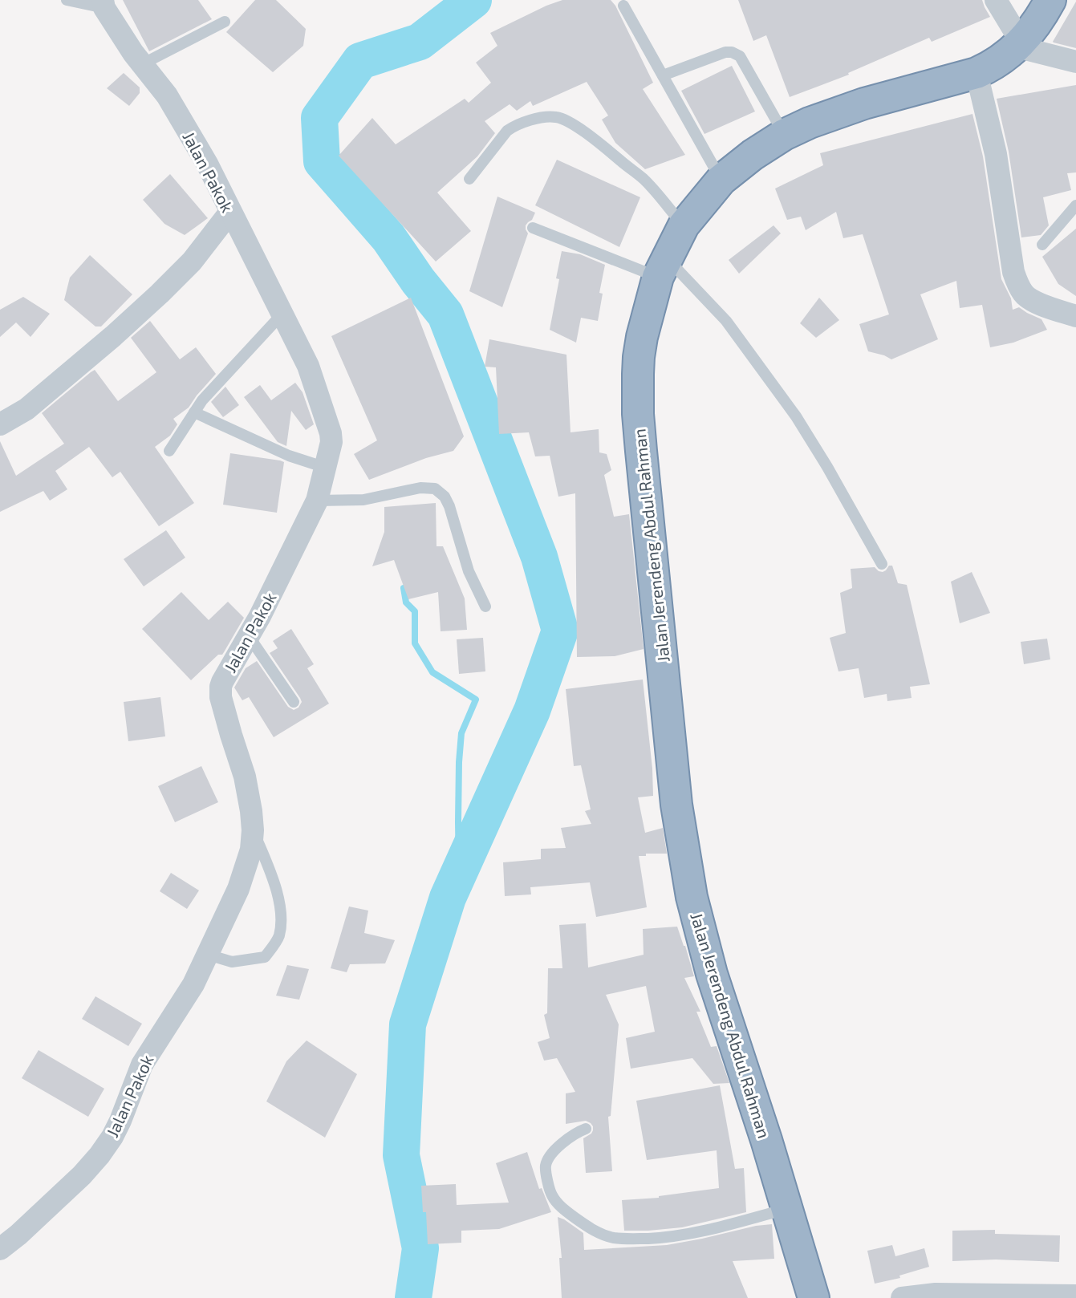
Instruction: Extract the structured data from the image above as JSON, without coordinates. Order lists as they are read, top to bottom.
{
  "streets": {
    "highway": ["Jalan Jerendeng Abdul Rahman"],
    "street": ["Jalan Pakok"]
  }
}
